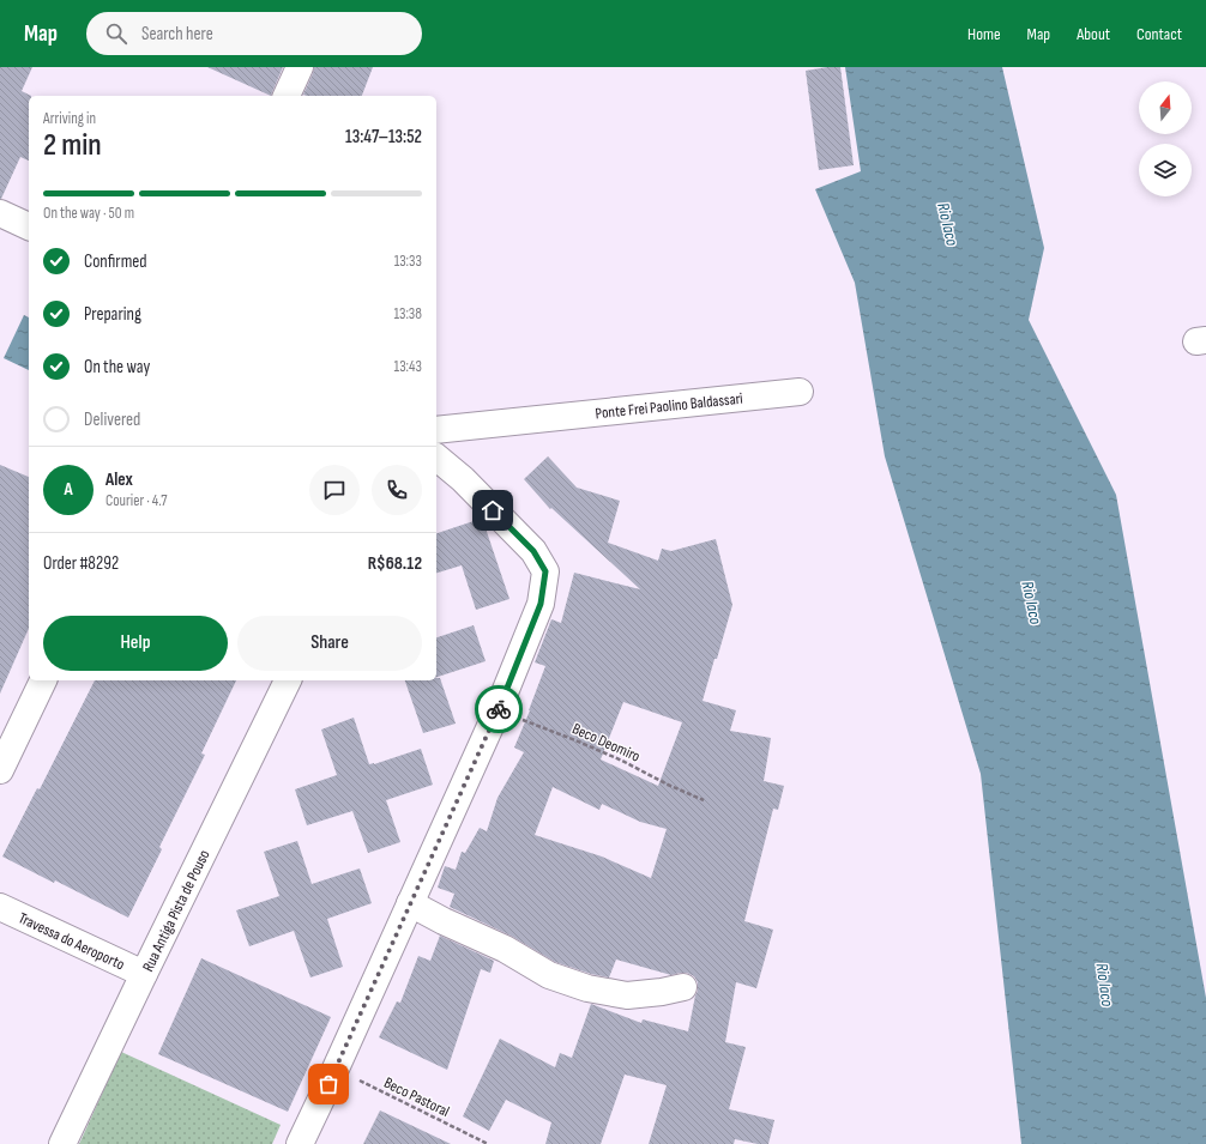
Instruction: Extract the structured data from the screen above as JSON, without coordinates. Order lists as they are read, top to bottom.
{
  "streets": {
    "street": ["Ponte Frei Paolino Baldassari", "Rua Antiga Pista de Pouso", "Travessa do Aeroporto"],
    "path": ["Beco Deomiro", "Beco Pastoral"]
  },
  "crossings": [
    ["Rua Antiga Pista de Pouso", "Travessa do Aeroporto"]
  ],
  "water": ["Rio Iaco"],
  "north": "top",
  "page": {
    "header": "Map",
    "search": "Search here",
    "nav": [
      "Home",
      "Map",
      "About",
      "Contact"
    ],
    "heading": ["2 min", "Arriving in", "13:47–13:52"],
    "panel": [
      "Alex",
      "Courier · 4.7",
      "Order #8292",
      "R$68.12"
    ],
    "bar": "On the way · 50 m",
    "list": [
      ["Confirmed", "13:33"],
      ["Preparing", "13:38"],
      ["On the way", "13:43"],
      "Delivered"
    ],
    "round": "A",
    "buttons": ["Help", "Share"]
  }
}
